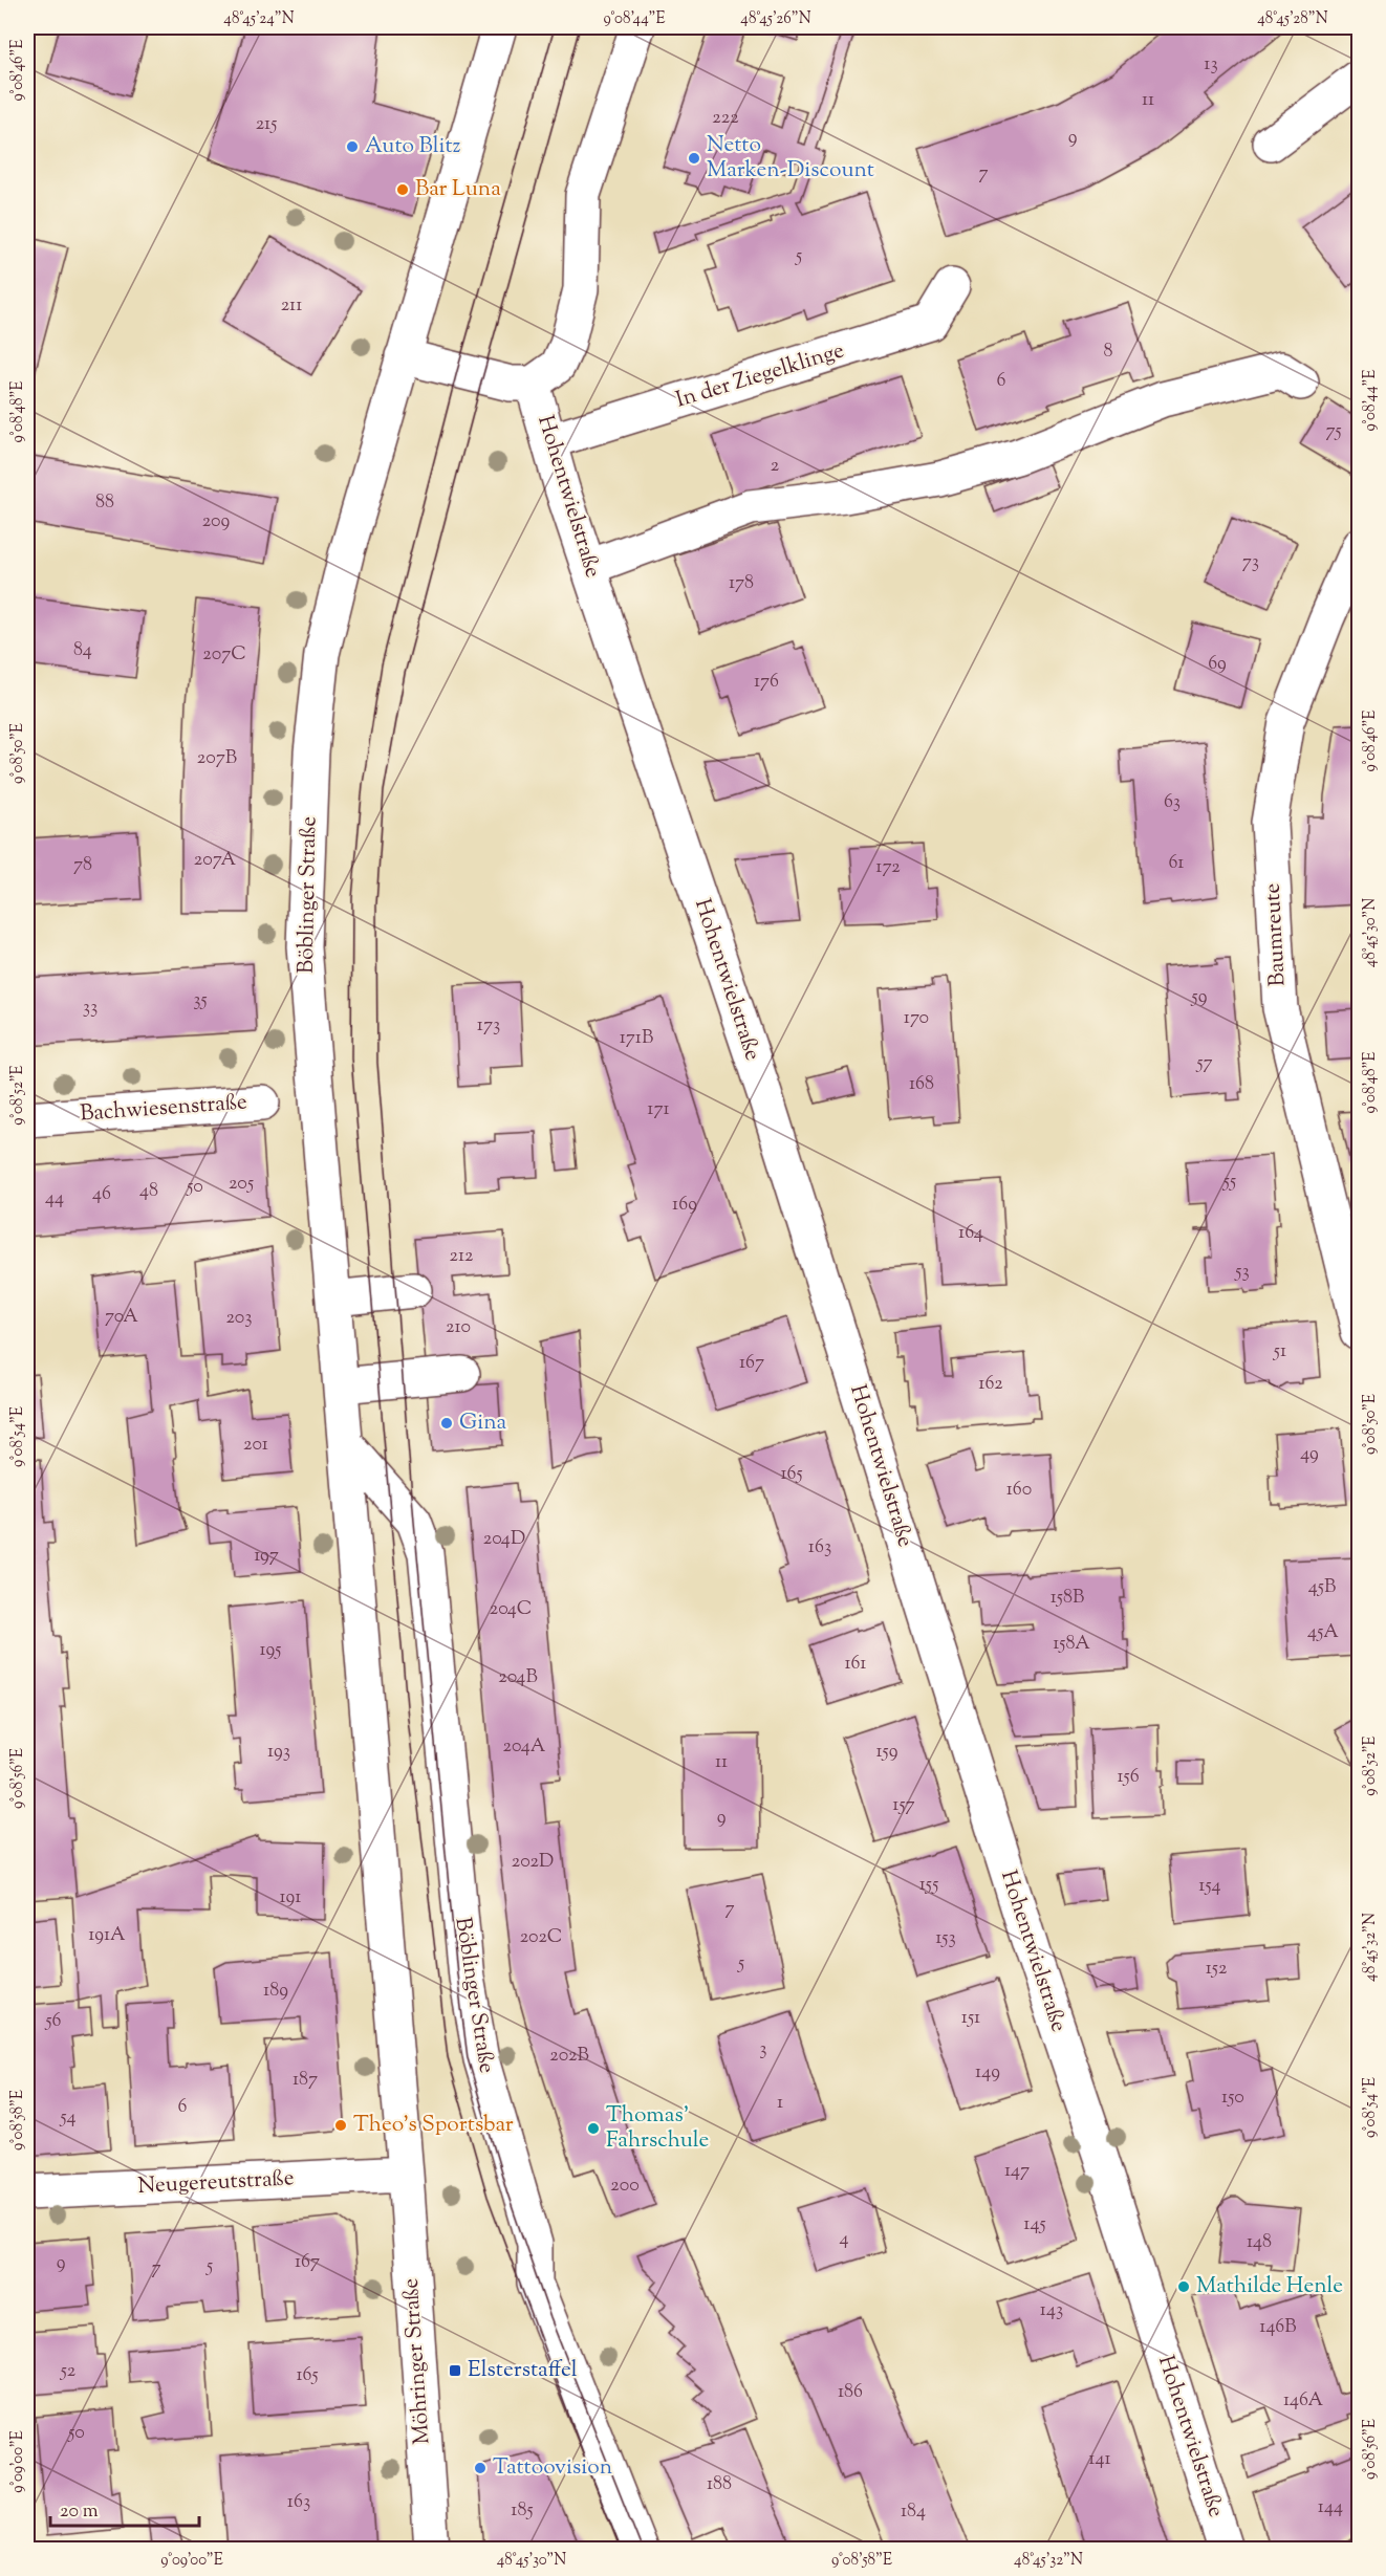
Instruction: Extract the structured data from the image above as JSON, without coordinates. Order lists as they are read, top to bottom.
{
  "streets": {
    "street": [
      "In der Ziegelklinge",
      "Hohentwielstraße",
      "Böblinger Straße",
      "Baumreute",
      "Bachwiesenstraße",
      "Neugereutstraße",
      "Möhringer Straße"
    ]
  },
  "crossings": [
    ["In der Ziegelklinge", "Hohentwielstraße"],
    ["Böblinger Straße", "Neugereutstraße"],
    ["Böblinger Straße", "Möhringer Straße"],
    ["Neugereutstraße", "Möhringer Straße"]
  ],
  "places": {
    "other": [
      "Auto Blitz",
      "Netto Marken-Discount",
      "Bar Luna",
      "Gina",
      "Theo's Sportsbar",
      "Thomas' Fahrschule",
      "Mathilde Henle",
      "Tattoovision"
    ],
    "transit": ["Elsterstaffel"]
  },
  "house_numbers": [
    "13",
    "11",
    "222",
    "215",
    "9",
    "7",
    "5",
    "211",
    "8",
    "6",
    "75",
    "2",
    "88",
    "209",
    "73",
    "178",
    "84",
    "207C",
    "69",
    "176",
    "207B",
    "63",
    "207A",
    "61",
    "78",
    "172",
    "59",
    "35",
    "33",
    "170",
    "173",
    "171B",
    "57",
    "168",
    "171",
    "55",
    "205",
    "50",
    "48",
    "46",
    "44",
    "169",
    "164",
    "212",
    "53",
    "70A",
    "203",
    "210",
    "51",
    "167",
    "162",
    "201",
    "49",
    "165",
    "160",
    "204D",
    "163",
    "197",
    "45B",
    "158B",
    "204C",
    "45A",
    "158A",
    "195",
    "161",
    "204B",
    "204A",
    "193",
    "159",
    "11",
    "156",
    "157",
    "9",
    "202D",
    "155",
    "154",
    "191",
    "7",
    "191A",
    "202C",
    "153",
    "5",
    "152",
    "189",
    "151",
    "56",
    "3",
    "202B",
    "149",
    "187",
    "150",
    "1",
    "6",
    "54",
    "147",
    "200",
    "145",
    "4",
    "148",
    "167",
    "9",
    "5",
    "7",
    "143",
    "146B",
    "52",
    "165",
    "186",
    "146A",
    "50",
    "141",
    "188",
    "163",
    "144",
    "185",
    "184"
  ],
  "scale_bar": "20 m",
  "coordinates": [
    "48°45'24\"N",
    "9°08'44\"E",
    "48°45'26\"N",
    "48°45'28\"N",
    "9°08'46\"E",
    "9°08'48\"E",
    "9°08'50\"E",
    "48°45'30\"N",
    "9°08'52\"E",
    "9°08'54\"E",
    "9°08'56\"E",
    "48°45'32\"N",
    "9°08'58\"E",
    "9°09'00\"E"
  ]
}
